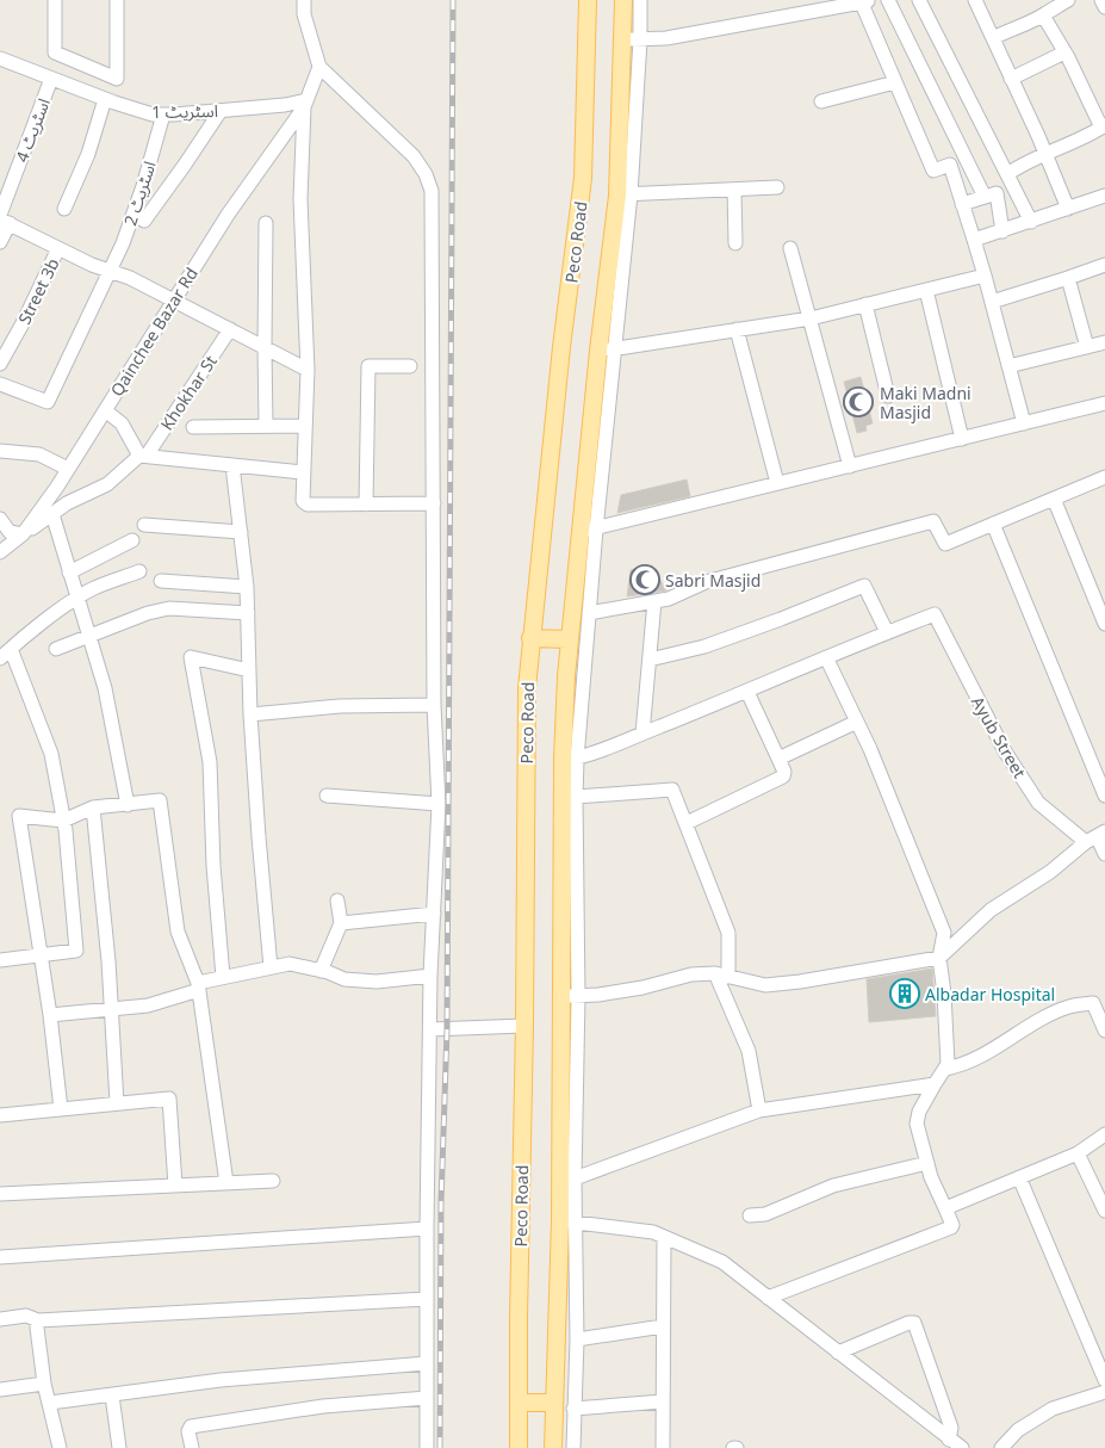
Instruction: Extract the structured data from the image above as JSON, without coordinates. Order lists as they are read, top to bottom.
{
  "streets": {
    "main road": ["Peco Road"],
    "street": [
      "اسٹریٹ 1",
      "اسٹریٹ 4",
      "اسٹریٹ 2",
      "Street 3b",
      "Qainchee Bazar Rd",
      "Khokhar St",
      "Ayub Street"
    ]
  },
  "crossings": [
    ["اسٹریٹ 1", "اسٹریٹ 4"],
    ["اسٹریٹ 1", "اسٹریٹ 2"],
    ["اسٹریٹ 1", "Qainchee Bazar Rd"],
    ["Qainchee Bazar Rd", "Khokhar St"]
  ],
  "places": {
    "mosque": ["Maki Madni Masjid", "Sabri Masjid"],
    "building": ["Albadar Hospital"]
  }
}
